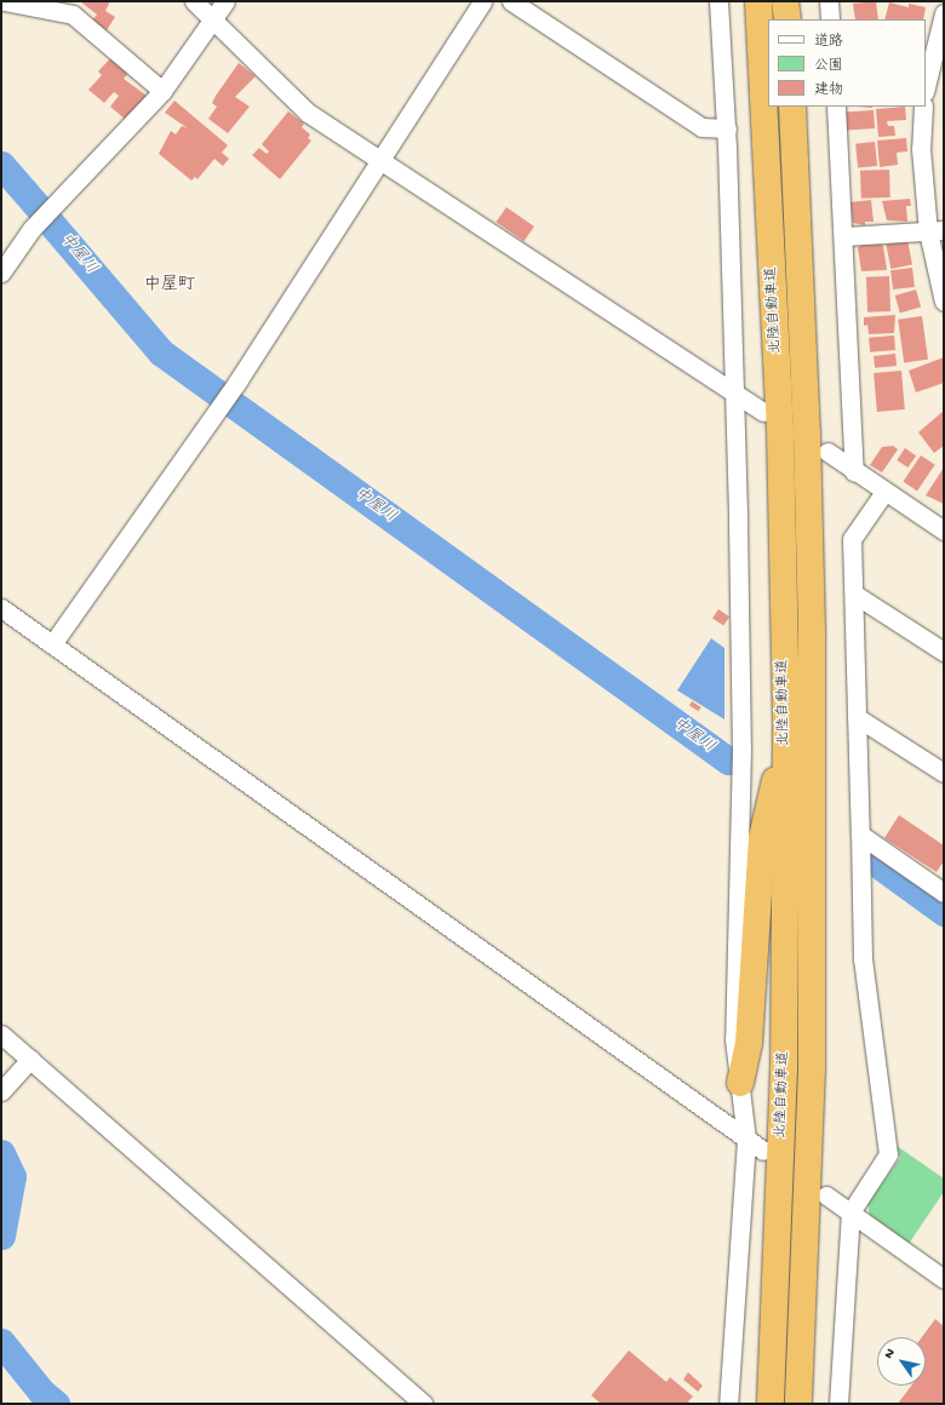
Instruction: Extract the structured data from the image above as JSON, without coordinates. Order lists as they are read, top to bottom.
{
  "streets": {
    "highway": ["北陸自動車道"]
  },
  "districts": ["中屋町"],
  "water": ["中屋川"],
  "legend": ["道路", "公園", "建物"],
  "north": "top left"
}
